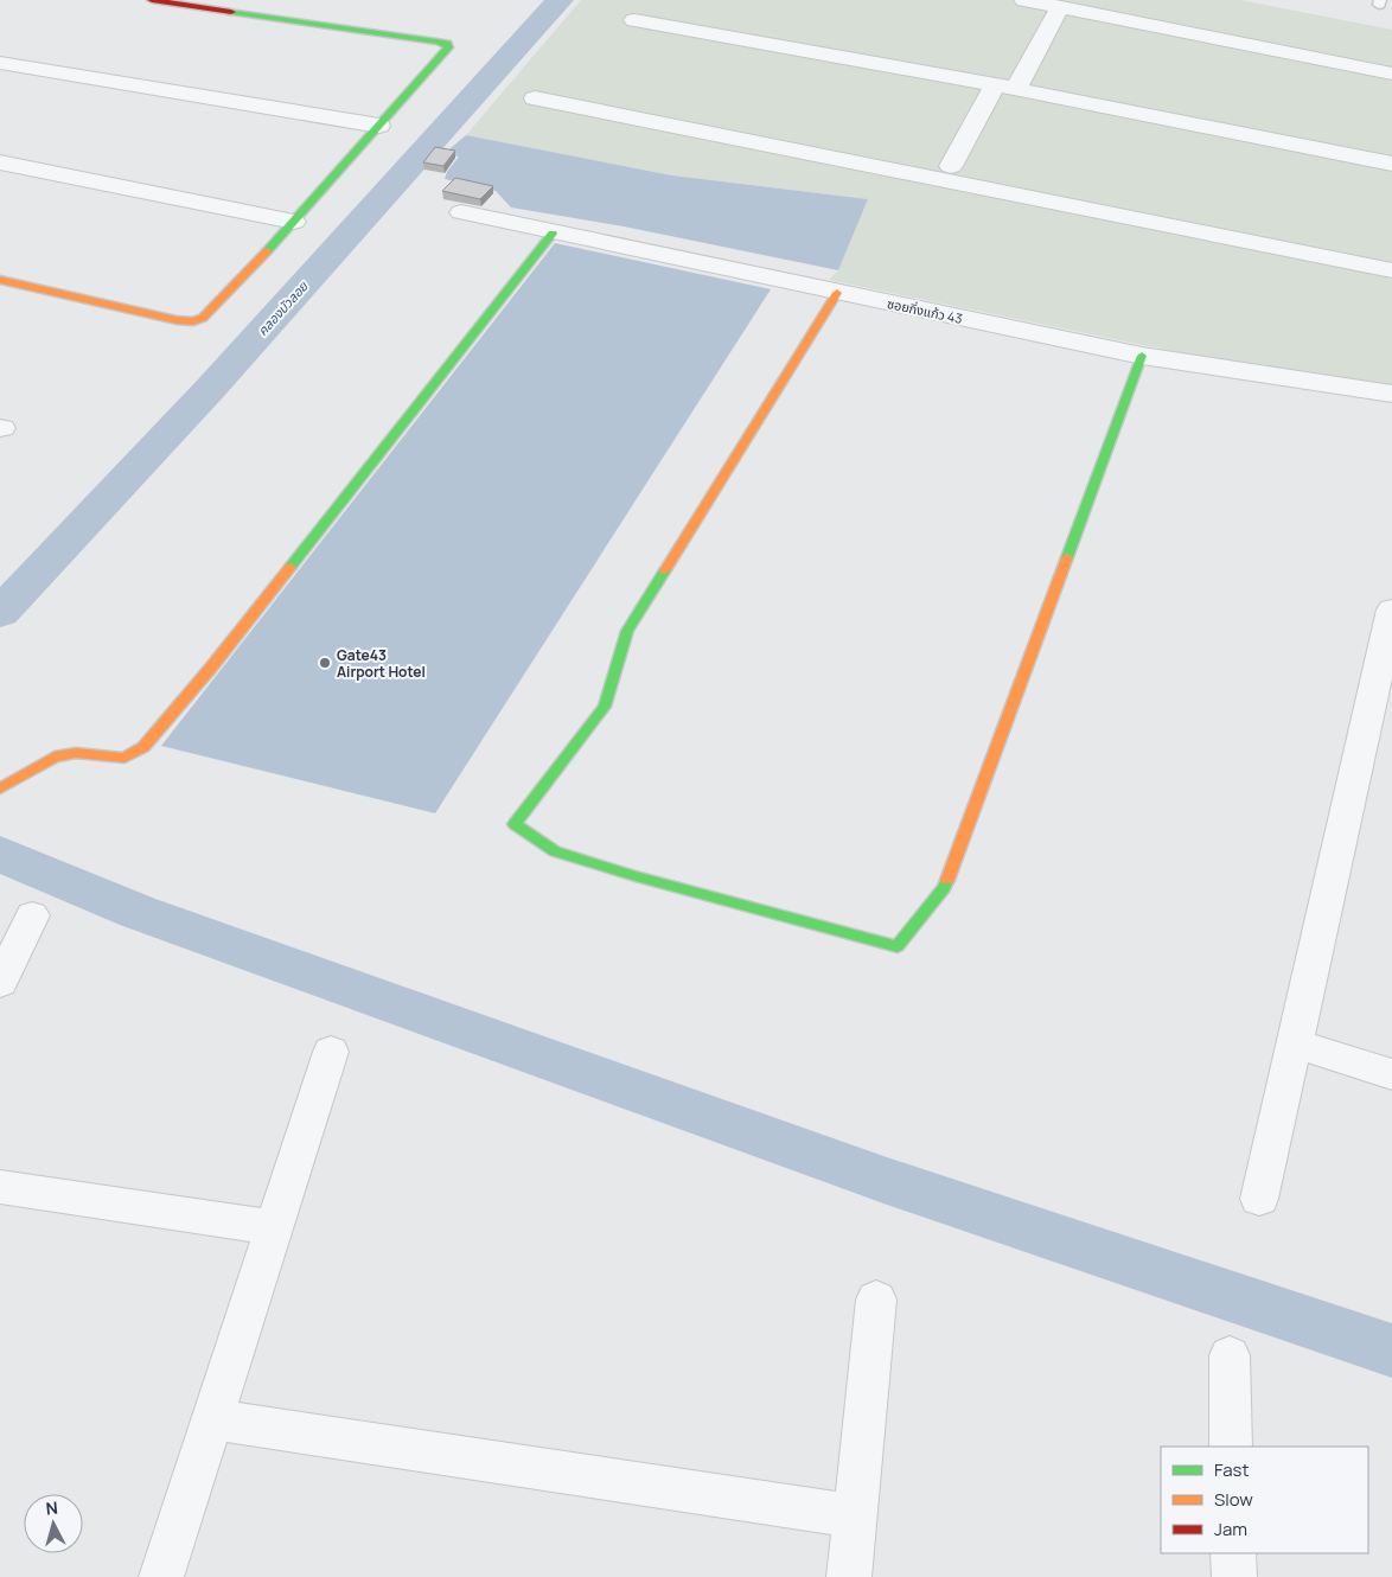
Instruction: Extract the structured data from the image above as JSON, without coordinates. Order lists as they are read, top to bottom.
{
  "streets": {
    "street": ["ซอยกิ่งแก้ว 43"]
  },
  "water": ["คลองบัวลอย"],
  "places": ["Gate43 Airport Hotel"],
  "legend": ["Fast", "Slow", "Jam"],
  "north": "top"
}
